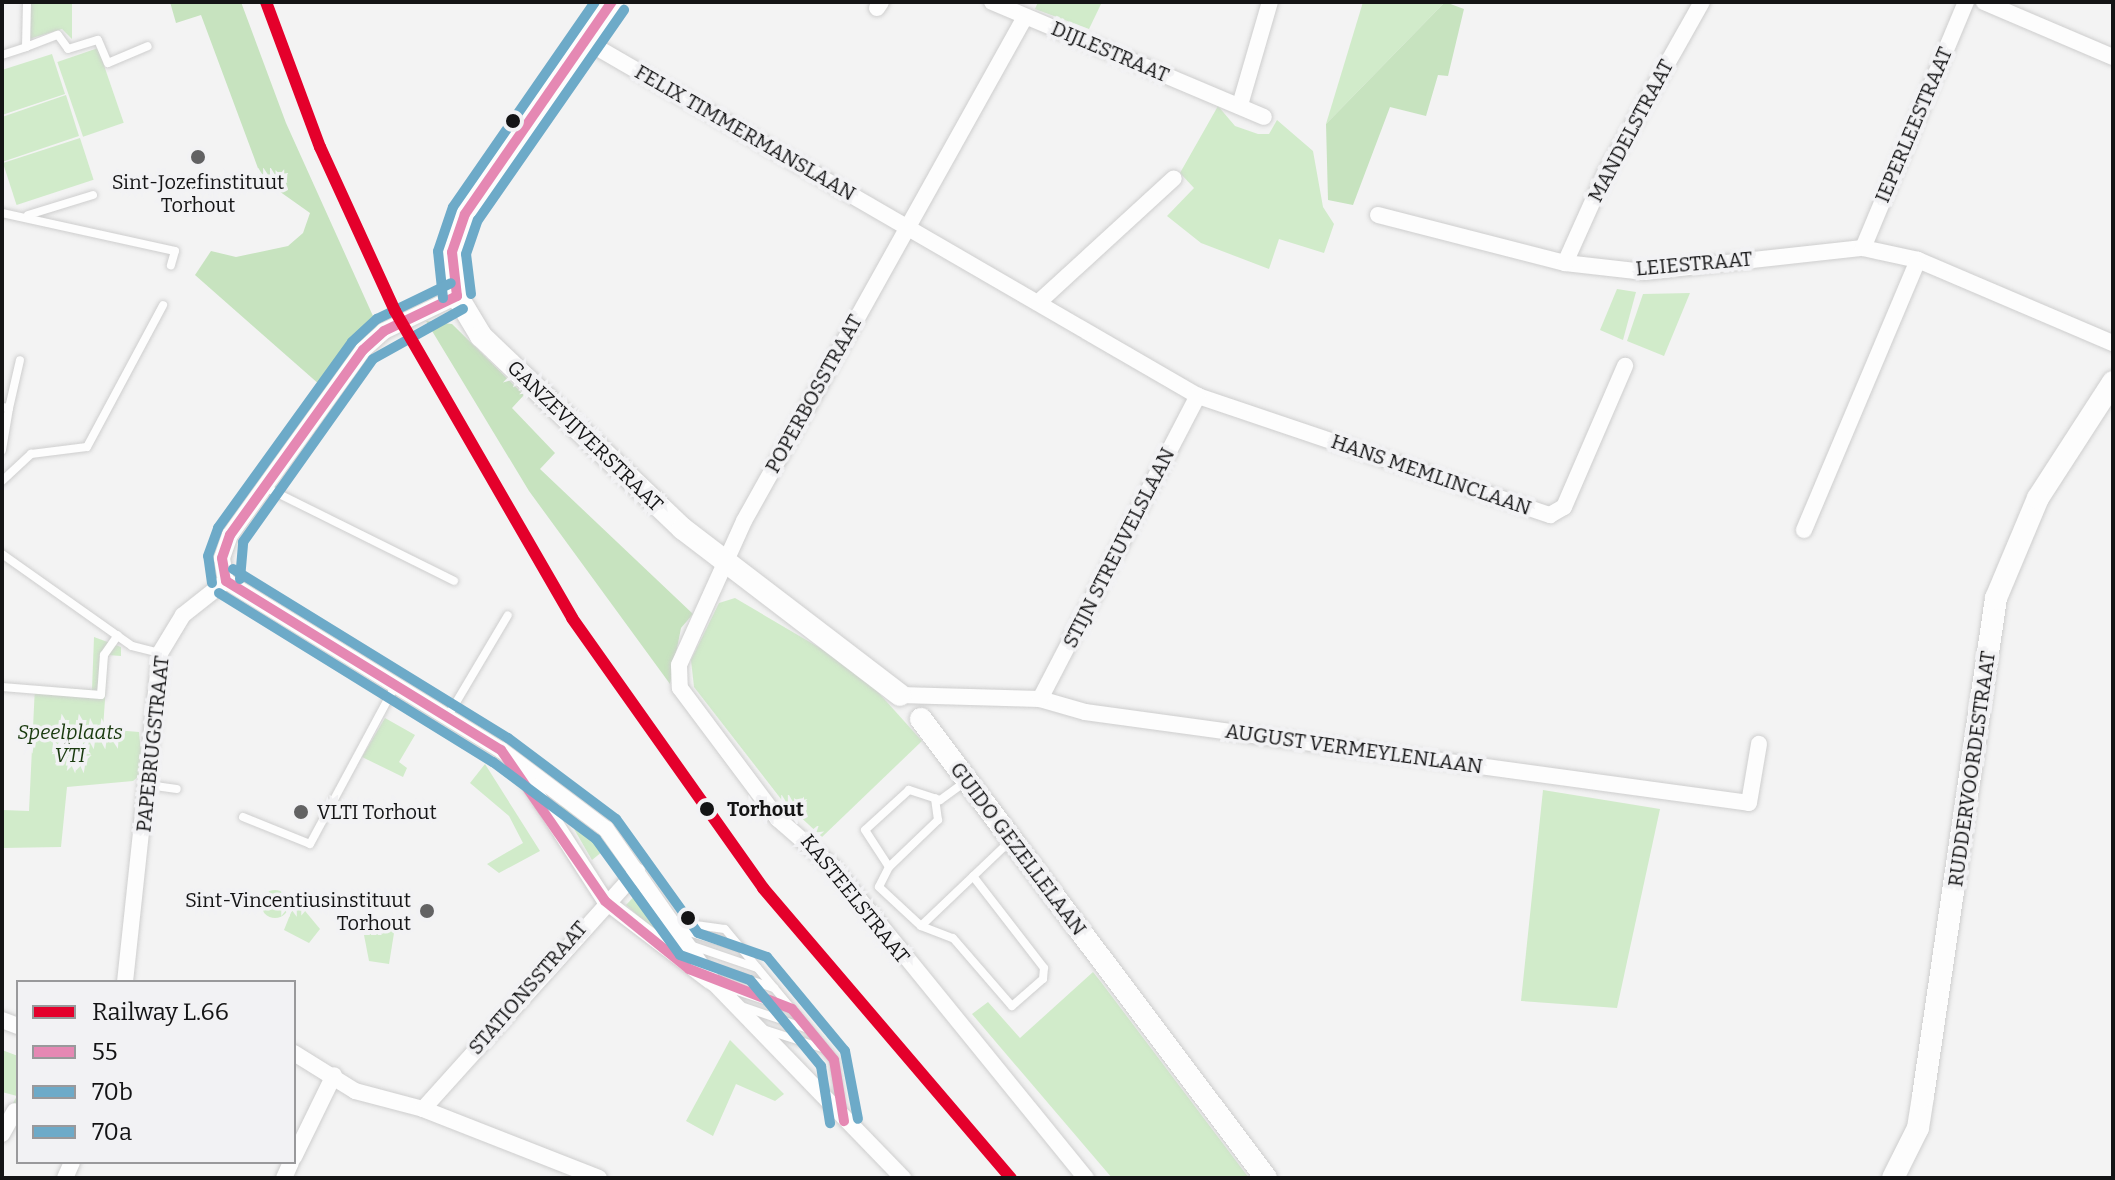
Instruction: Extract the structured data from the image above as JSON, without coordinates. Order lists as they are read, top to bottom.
{
  "streets": {
    "street": [
      "DIJLESTRAAT",
      "IEPERLEESTRAAT",
      "MANDELSTRAAT",
      "FELIX TIMMERMANSLAAN",
      "LEIESTRAAT",
      "POPERBOSSTRAAT",
      "GANZEVIJVERSTRAAT",
      "HANS MEMLINCLAAN",
      "STIJN STREUVELSLAAN",
      "PAPEBRUGSTRAAT",
      "AUGUST VERMEYLENLAAN",
      "RUDDERVOORDESTRAAT",
      "GUIDO GEZELLELAAN",
      "KASTEELSTRAAT",
      "STATIONSSTRAAT"
    ]
  },
  "crossings": [
    ["DIJLESTRAAT", "POPERBOSSTRAAT"],
    ["IEPERLEESTRAAT", "LEIESTRAAT"],
    ["MANDELSTRAAT", "LEIESTRAAT"],
    ["FELIX TIMMERMANSLAAN", "POPERBOSSTRAAT"],
    ["POPERBOSSTRAAT", "GANZEVIJVERSTRAAT"],
    ["POPERBOSSTRAAT", "GUIDO GEZELLELAAN"],
    ["POPERBOSSTRAAT", "KASTEELSTRAAT"],
    ["GANZEVIJVERSTRAAT", "GUIDO GEZELLELAAN"],
    ["GANZEVIJVERSTRAAT", "KASTEELSTRAAT"],
    ["HANS MEMLINCLAAN", "STIJN STREUVELSLAAN"],
    ["STIJN STREUVELSLAAN", "AUGUST VERMEYLENLAAN"],
    ["AUGUST VERMEYLENLAAN", "GUIDO GEZELLELAAN"],
    ["GUIDO GEZELLELAAN", "KASTEELSTRAAT"]
  ],
  "parks": ["Speelplaats VTI"],
  "places": [
    "Sint-Jozefinstituut Torhout",
    "Torhout",
    "VLTI Torhout",
    "Sint-Vincentiusinstituut Torhout"
  ],
  "lines": [
    "rail line L.66",
    "transit line 55",
    "transit line 70a",
    "transit line 70b"
  ],
  "legend": [
    "Railway L.66",
    "55",
    "70b",
    "70a"
  ]
}
